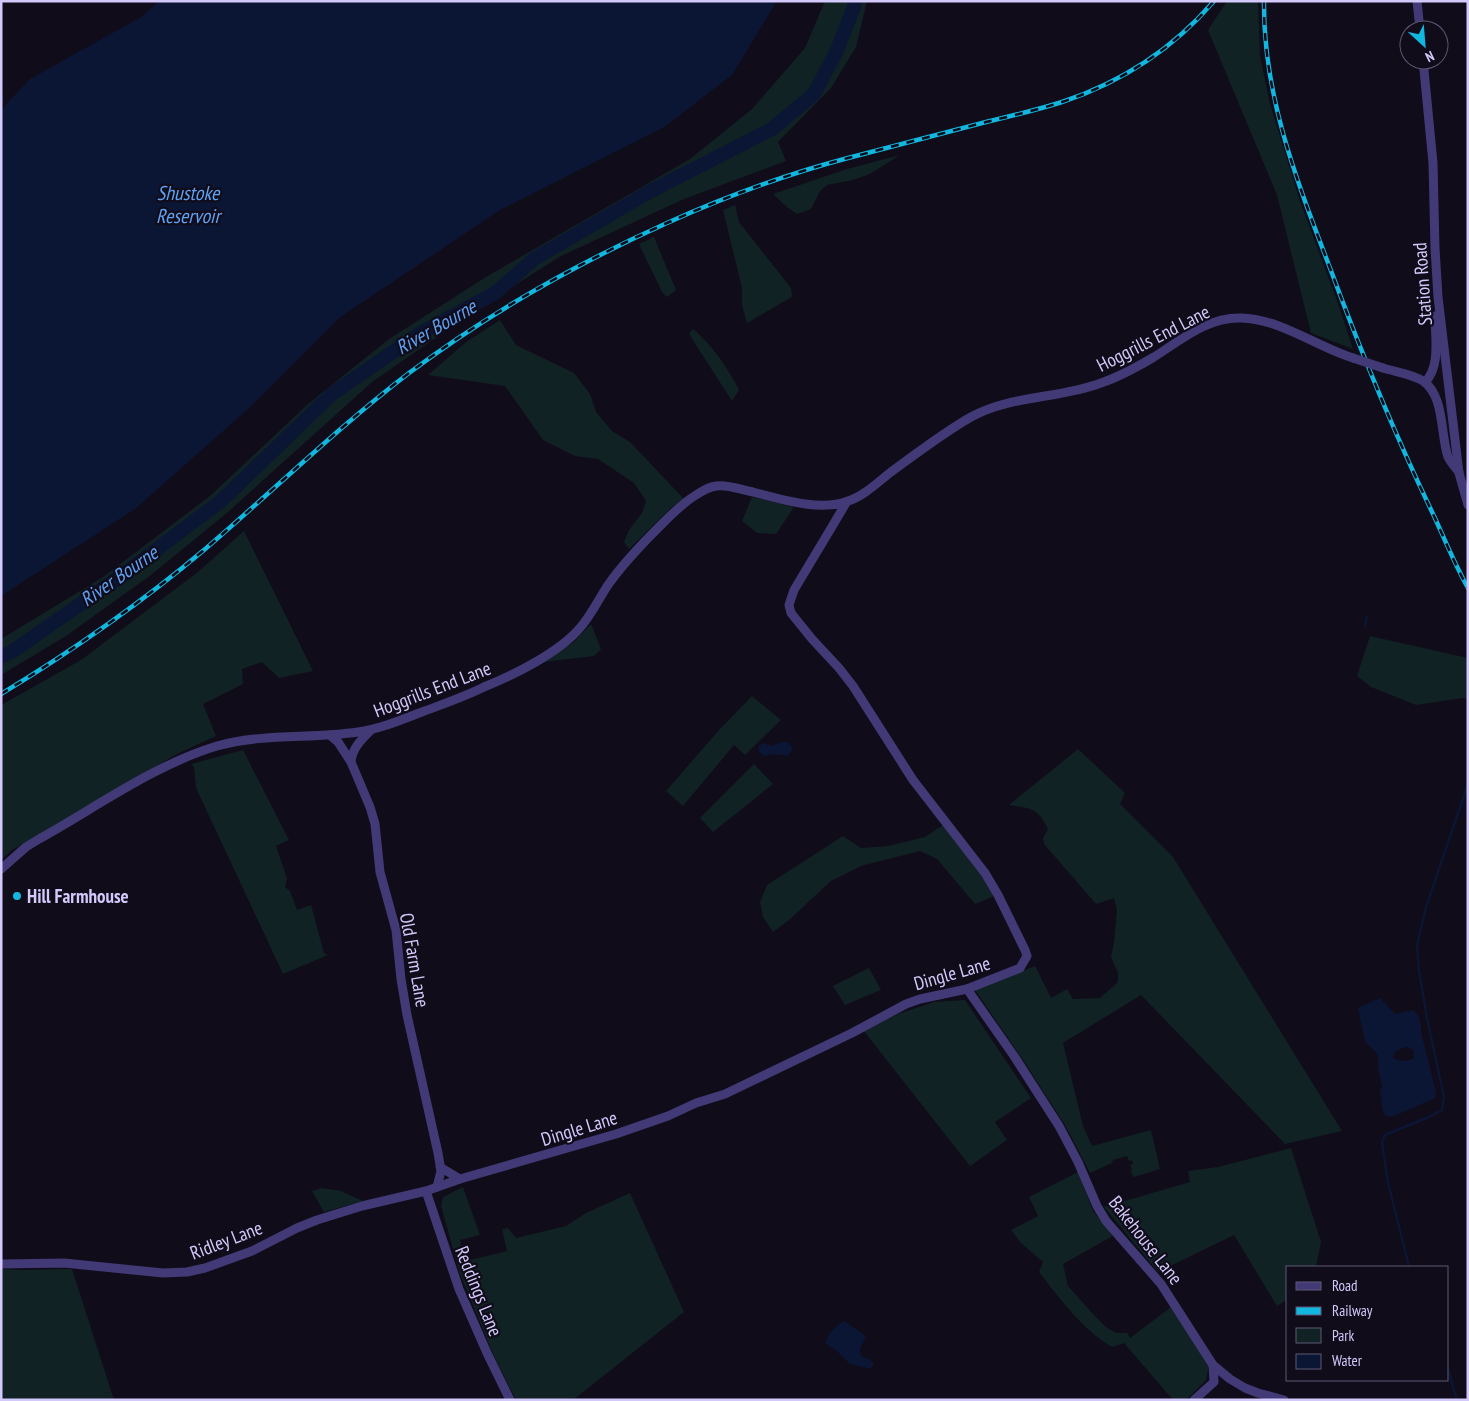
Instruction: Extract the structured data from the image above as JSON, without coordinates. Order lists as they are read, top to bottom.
{
  "streets": {
    "street": [
      "Station Road",
      "Hoggrills End Lane",
      "Old Farm Lane",
      "Dingle Lane",
      "Ridley Lane",
      "Bakehouse Lane",
      "Reddings Lane"
    ]
  },
  "crossings": [
    ["Hoggrills End Lane", "Old Farm Lane"],
    ["Hoggrills End Lane", "Dingle Lane"],
    ["Old Farm Lane", "Dingle Lane"],
    ["Dingle Lane", "Ridley Lane"],
    ["Dingle Lane", "Bakehouse Lane"],
    ["Dingle Lane", "Reddings Lane"],
    ["Ridley Lane", "Reddings Lane"]
  ],
  "water": ["Shustoke Reservoir", "River Bourne"],
  "places": ["Hill Farmhouse"],
  "legend": [
    "Road",
    "Railway",
    "Park",
    "Water"
  ],
  "north": "bottom right"
}
